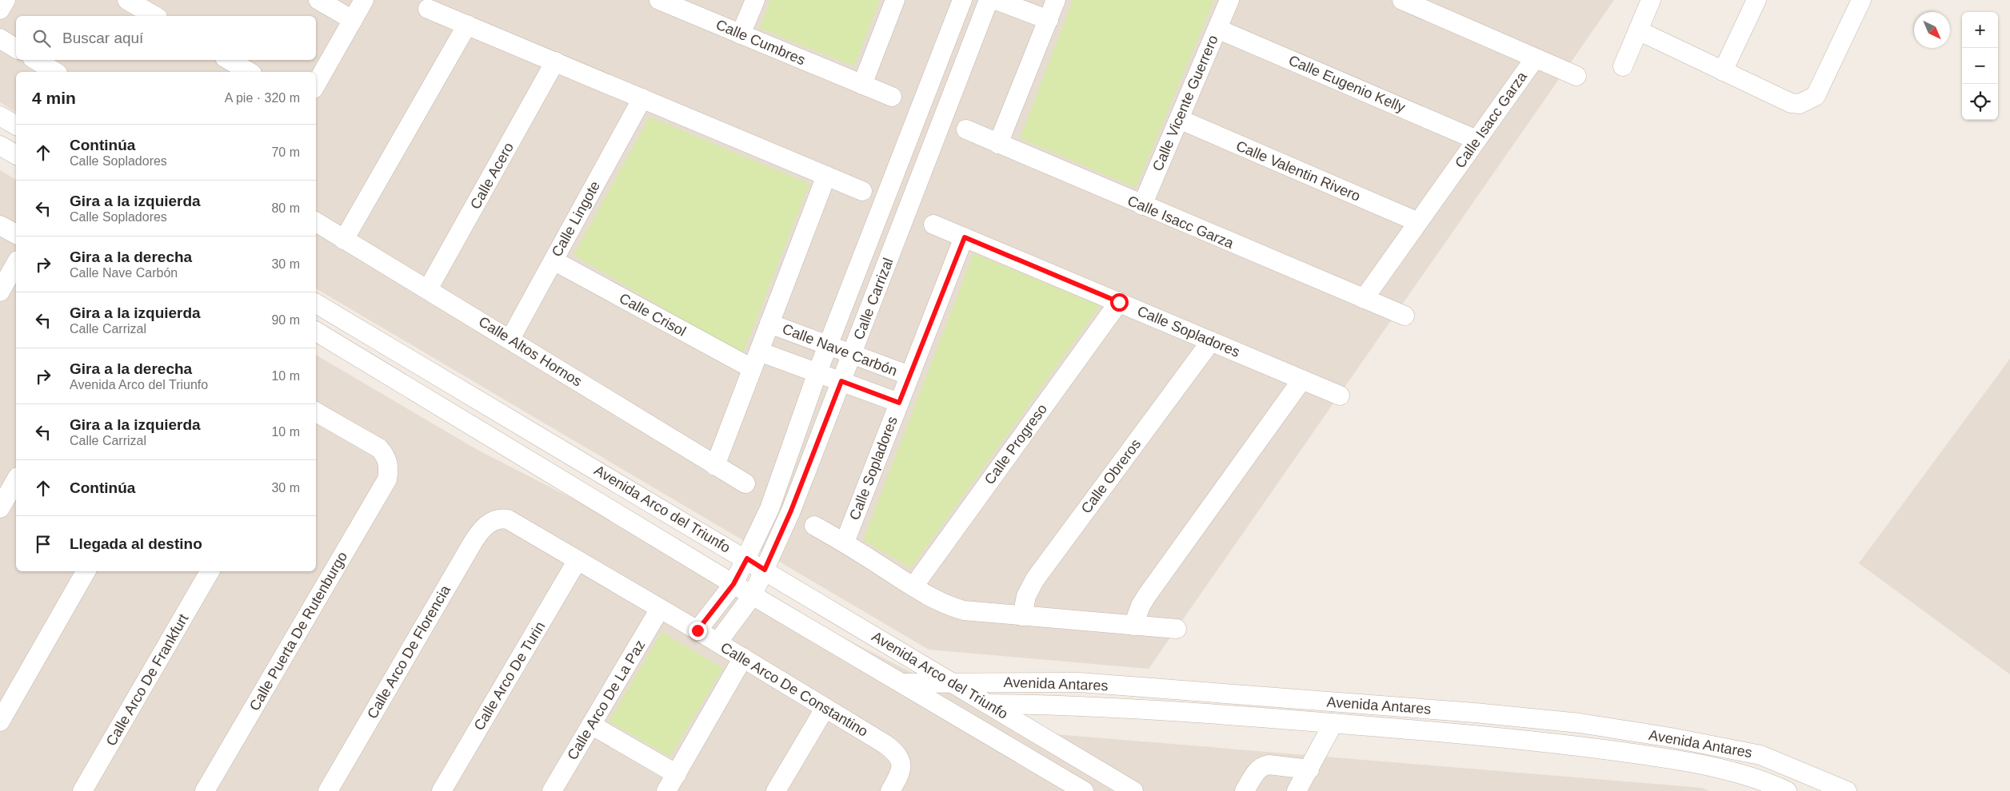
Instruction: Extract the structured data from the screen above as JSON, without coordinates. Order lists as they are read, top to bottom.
{
  "streets": {
    "street": [
      "Calle Cumbres",
      "Calle Eugenio Kelly",
      "Calle Vicente Guerrero",
      "Calle Isacc Garza",
      "Calle Valentin Rivero",
      "Calle Acero",
      "Calle Lingote",
      "Calle Carrizal",
      "Calle Crisol",
      "Calle Sopladores",
      "Calle Nave Carbón",
      "Calle Altos Hornos",
      "Calle Progreso",
      "Calle Obreros",
      "Avenida Arco del Triunfo",
      "Calle Puerta De Rutenburgo",
      "Calle Arco De Florencia",
      "Calle Arco De Turin",
      "Calle Arco De Frankfurt",
      "Avenida Antares",
      "Calle Arco De Constantino",
      "Calle Arco De La Paz"
    ]
  },
  "crossings": [
    ["Calle Eugenio Kelly", "Calle Vicente Guerrero"],
    ["Calle Eugenio Kelly", "Calle Isacc Garza"],
    ["Calle Vicente Guerrero", "Calle Isacc Garza"],
    ["Calle Vicente Guerrero", "Calle Valentin Rivero"],
    ["Calle Isacc Garza", "Calle Valentin Rivero"],
    ["Calle Acero", "Calle Altos Hornos"],
    ["Calle Lingote", "Calle Crisol"],
    ["Calle Lingote", "Calle Altos Hornos"],
    ["Calle Carrizal", "Calle Nave Carbón"],
    ["Calle Carrizal", "Avenida Arco del Triunfo"],
    ["Calle Carrizal", "Calle Arco De Constantino"],
    ["Calle Crisol", "Calle Nave Carbón"],
    ["Calle Sopladores", "Calle Nave Carbón"],
    ["Calle Sopladores", "Calle Progreso"],
    ["Calle Sopladores", "Calle Obreros"],
    ["Avenida Arco del Triunfo", "Avenida Antares"],
    ["Calle Arco De Florencia", "Calle Arco De Constantino"],
    ["Calle Arco De Turin", "Calle Arco De Constantino"],
    ["Calle Arco De Constantino", "Calle Arco De La Paz"]
  ],
  "north": "bottom right",
  "page": {
    "map_buttons": ["+", "−"],
    "search": "Buscar aquí",
    "heading": ["4 min", "A pie · 320 m"],
    "list": [
      ["Continúa", "Calle Sopladores", "70 m"],
      ["Gira a la izquierda", "Calle Sopladores", "80 m"],
      ["Gira a la derecha", "Calle Nave Carbón", "30 m"],
      ["Gira a la izquierda", "Calle Carrizal", "90 m"],
      ["Gira a la derecha", "Avenida Arco del Triunfo", "10 m"],
      ["Gira a la izquierda", "Calle Carrizal", "10 m"],
      ["Continúa", "30 m"],
      "Llegada al destino"
    ]
  }
}
